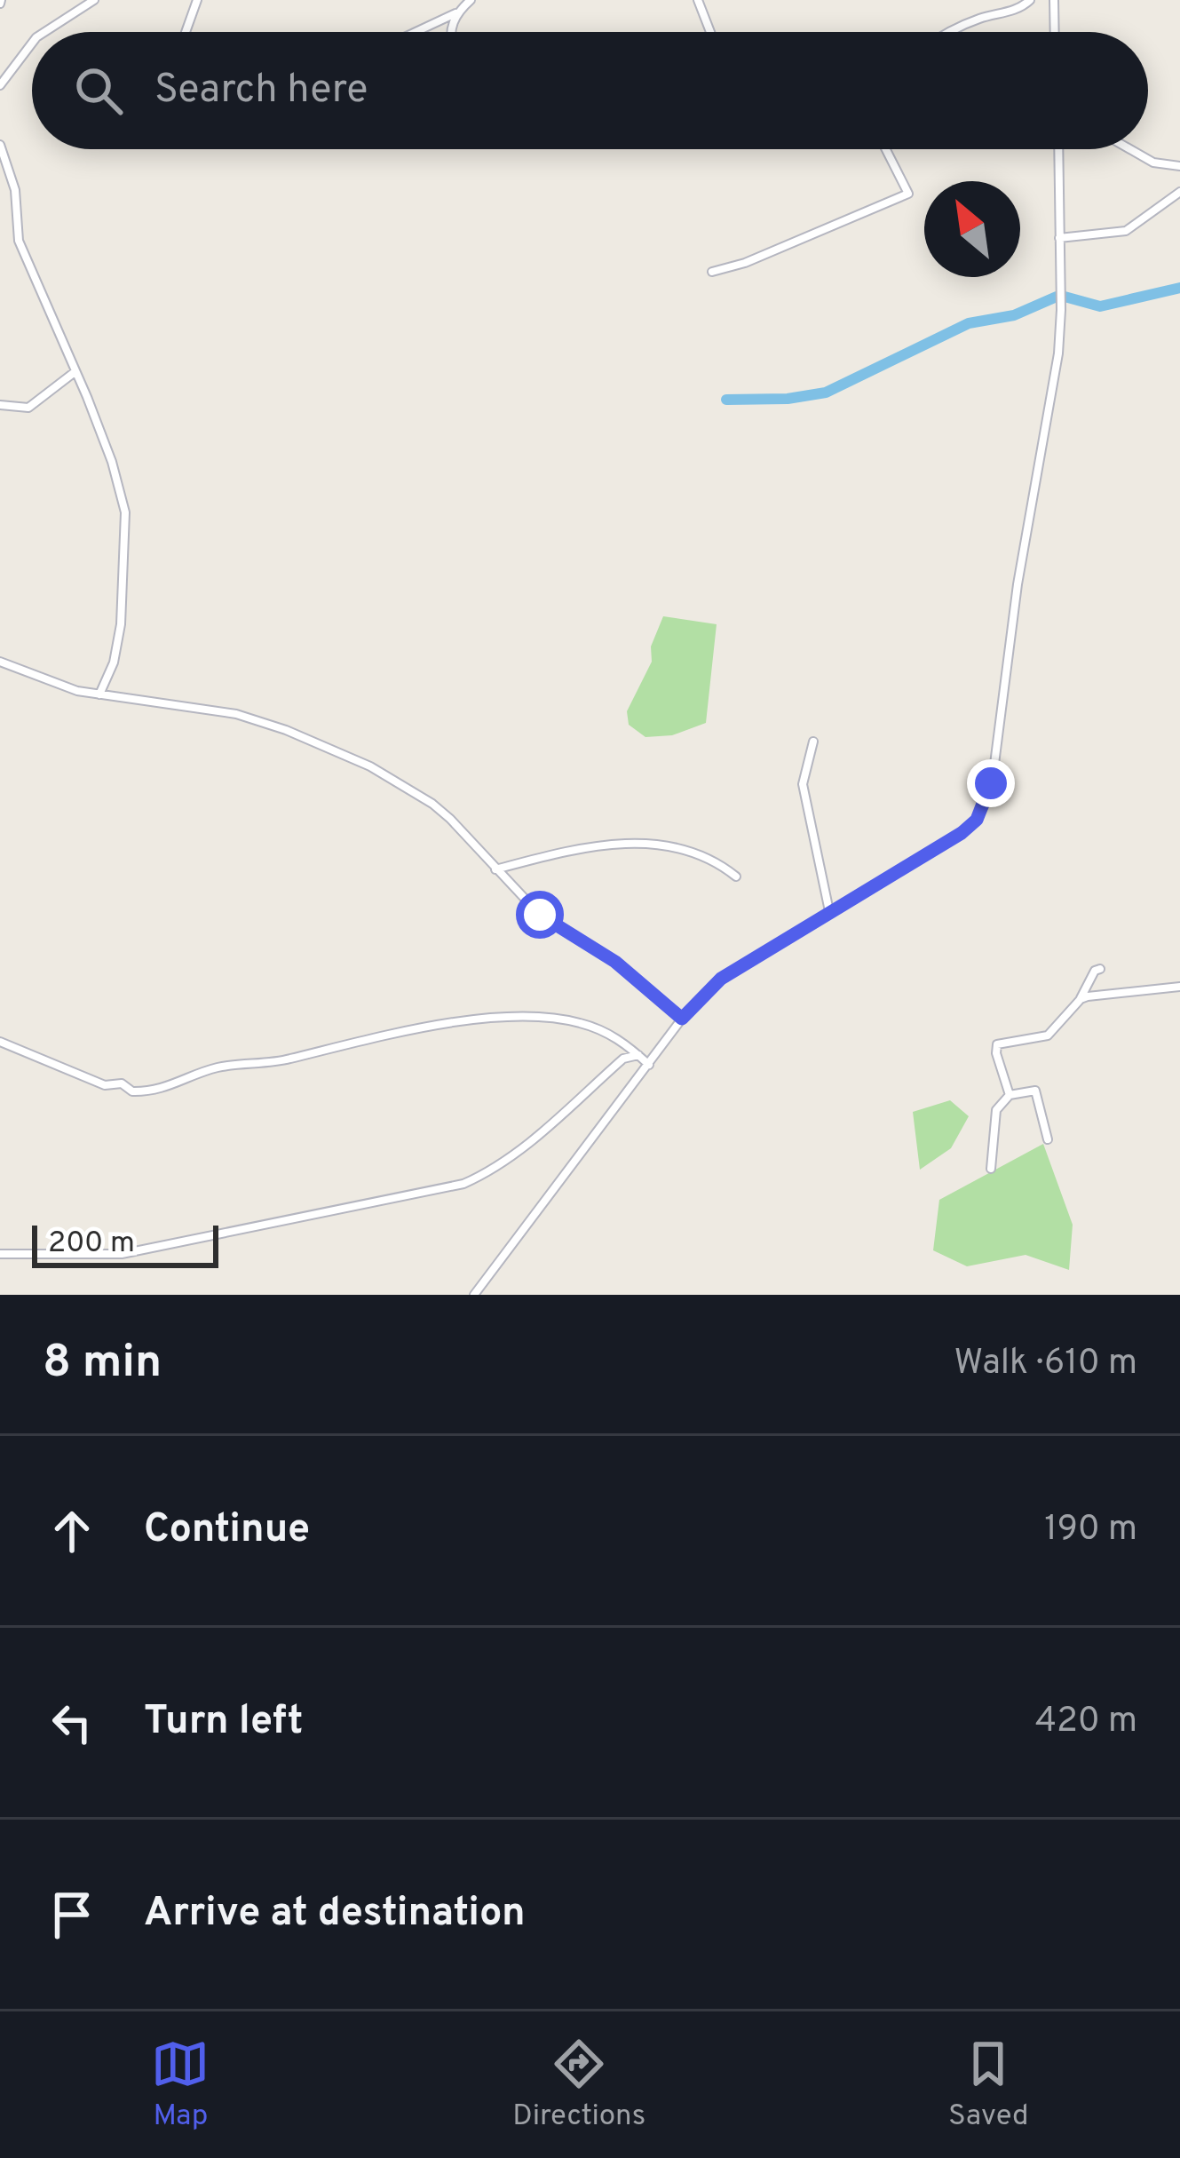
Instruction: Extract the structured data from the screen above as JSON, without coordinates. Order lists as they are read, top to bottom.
{
  "scale_bar": "200 m",
  "north": "top left",
  "page": {
    "search": "Search here",
    "scale": "200 m",
    "heading": ["8 min", "Walk · 610 m"],
    "list": [
      ["Continue", "190 m"],
      ["Turn left", "420 m"],
      "Arrive at destination"
    ],
    "nav": ["Map", "Directions", "Saved"]
  }
}
